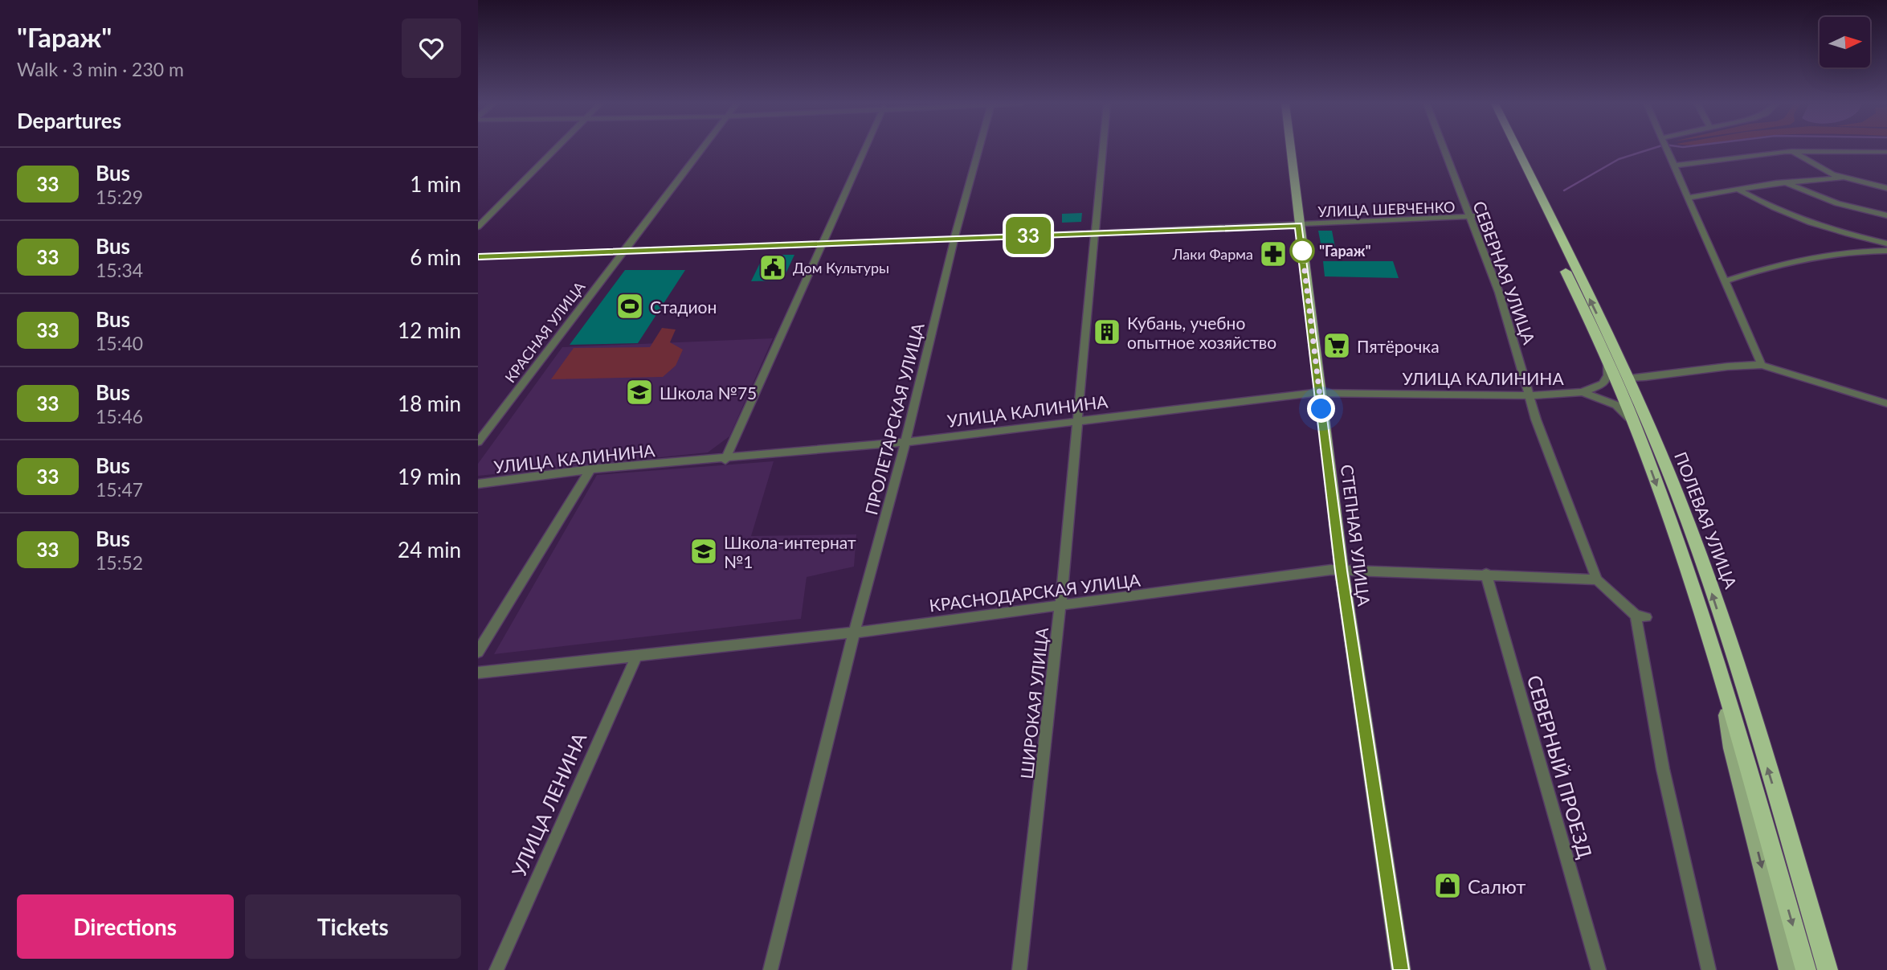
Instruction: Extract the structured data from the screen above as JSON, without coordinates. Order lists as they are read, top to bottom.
{
  "streets": {
    "highway": ["ПОЛЕВАЯ УЛИЦА"],
    "main road": ["СТЕПНАЯ УЛИЦА"],
    "street": [
      "УЛИЦА ШЕВЧЕНКО",
      "СЕВЕРНАЯ УЛИЦА",
      "КРАСНАЯ УЛИЦА",
      "УЛИЦА КАЛИНИНА",
      "ПРОЛЕТАРСКАЯ УЛИЦА",
      "КРАСНОДАРСКАЯ УЛИЦА",
      "ШИРОКАЯ УЛИЦА",
      "СЕВЕРНЫЙ ПРОЕЗД",
      "УЛИЦА ЛЕНИНА"
    ]
  },
  "crossings": [
    ["УЛИЦА ШЕВЧЕНКО", "СЕВЕРНАЯ УЛИЦА"],
    ["УЛИЦА ШЕВЧЕНКО", "КРАСНАЯ УЛИЦА"],
    ["УЛИЦА ШЕВЧЕНКО", "ПРОЛЕТАРСКАЯ УЛИЦА"],
    ["УЛИЦА ШЕВЧЕНКО", "СТЕПНАЯ УЛИЦА"],
    ["УЛИЦА ШЕВЧЕНКО", "ШИРОКАЯ УЛИЦА"],
    ["СЕВЕРНАЯ УЛИЦА", "УЛИЦА КАЛИНИНА"],
    ["СЕВЕРНАЯ УЛИЦА", "КРАСНОДАРСКАЯ УЛИЦА"],
    ["УЛИЦА КАЛИНИНА", "ПРОЛЕТАРСКАЯ УЛИЦА"],
    ["УЛИЦА КАЛИНИНА", "СТЕПНАЯ УЛИЦА"],
    ["УЛИЦА КАЛИНИНА", "ШИРОКАЯ УЛИЦА"],
    ["ПРОЛЕТАРСКАЯ УЛИЦА", "КРАСНОДАРСКАЯ УЛИЦА"],
    ["СТЕПНАЯ УЛИЦА", "КРАСНОДАРСКАЯ УЛИЦА"],
    ["КРАСНОДАРСКАЯ УЛИЦА", "ШИРОКАЯ УЛИЦА"],
    ["КРАСНОДАРСКАЯ УЛИЦА", "СЕВЕРНЫЙ ПРОЕЗД"],
    ["КРАСНОДАРСКАЯ УЛИЦА", "УЛИЦА ЛЕНИНА"]
  ],
  "places": {
    "other": ["\"Гараж\""],
    "pharmacy": ["Лаки Фарма"],
    "public building": ["Дом Культуры"],
    "sports": ["Стадион"],
    "building": ["Кубань, учебно опытное хозяйство"],
    "supermarket": ["Пятёрочка"],
    "school or university": ["Школа №75", "Школа-интернат №1"],
    "shop": ["Салют"]
  },
  "lines": ["bus line 33"],
  "north": "right",
  "page": {
    "heading": [
      ["\"Гараж\"", "Walk · 3 min · 230 m"],
      "Departures"
    ],
    "on_map": "33",
    "list": [
      {
        "mark": "33",
        "name": "Bus",
        "note": "15:29",
        "value": "1 min"
      },
      {
        "mark": "33",
        "name": "Bus",
        "note": "15:34",
        "value": "6 min"
      },
      {
        "mark": "33",
        "name": "Bus",
        "note": "15:40",
        "value": "12 min"
      },
      {
        "mark": "33",
        "name": "Bus",
        "note": "15:46",
        "value": "18 min"
      },
      {
        "mark": "33",
        "name": "Bus",
        "note": "15:47",
        "value": "19 min"
      },
      {
        "mark": "33",
        "name": "Bus",
        "note": "15:52",
        "value": "24 min"
      }
    ],
    "buttons": ["Directions", "Tickets"]
  }
}
